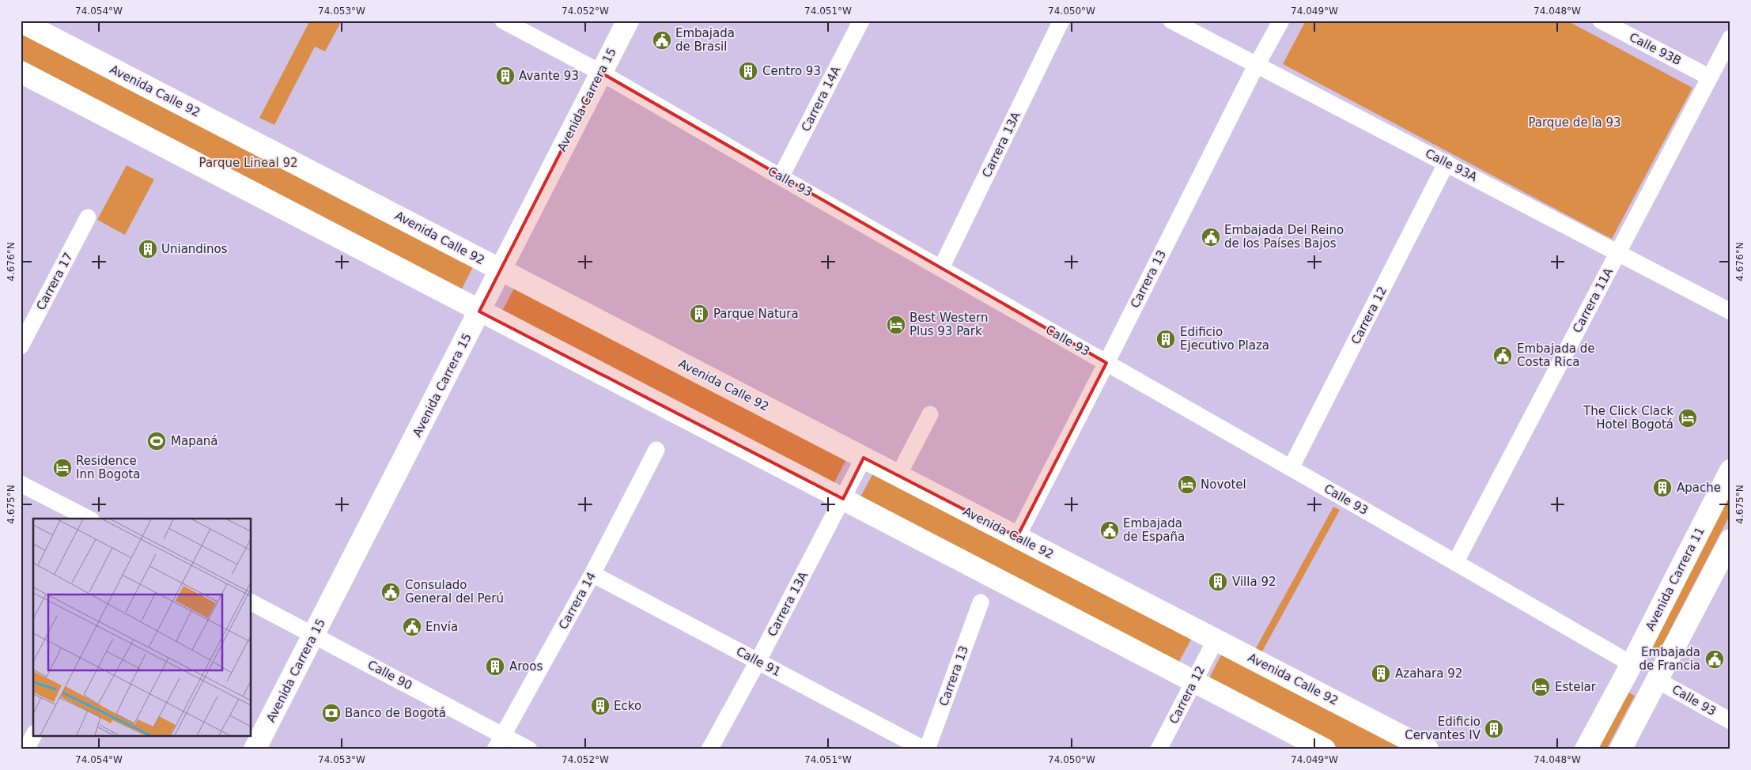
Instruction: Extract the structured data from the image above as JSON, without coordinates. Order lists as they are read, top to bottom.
{
  "streets": {
    "main road": ["Avenida Calle 92", "Avenida Carrera 15", "Avenida Carrera 11"],
    "street": [
      "Calle 93B",
      "Carrera 14A",
      "Carrera 13A",
      "Calle 93A",
      "Calle 93",
      "Carrera 13",
      "Carrera 17",
      "Carrera 11A",
      "Carrera 12",
      "Carrera 14",
      "Calle 91",
      "Calle 90"
    ]
  },
  "crossings": [
    ["Calle 93B", "Carrera 11A"],
    ["Avenida Calle 92", "Avenida Carrera 15"],
    ["Avenida Calle 92", "Carrera 13A"],
    ["Avenida Calle 92", "Carrera 13"],
    ["Avenida Calle 92", "Carrera 12"],
    ["Carrera 14A", "Calle 93"],
    ["Avenida Carrera 15", "Calle 93"],
    ["Avenida Carrera 15", "Calle 90"],
    ["Carrera 13A", "Calle 93"],
    ["Carrera 13A", "Calle 91"],
    ["Calle 93A", "Carrera 13"],
    ["Calle 93A", "Carrera 11A"],
    ["Calle 93A", "Carrera 12"],
    ["Calle 93", "Carrera 13"],
    ["Calle 93", "Carrera 11A"],
    ["Calle 93", "Carrera 12"],
    ["Calle 93", "Avenida Carrera 11"],
    ["Carrera 13", "Calle 91"],
    ["Carrera 14", "Calle 91"],
    ["Carrera 14", "Calle 90"]
  ],
  "parks": ["Parque de la 93", "Parque Lineal 92"],
  "places": {
    "public building": [
      "Embajada de Brasil",
      "Embajada Del Reino de los Países Bajos",
      "Embajada de Costa Rica",
      "Embajada de España",
      "Consulado General del Perú",
      "Envía",
      "Embajada de Francia"
    ],
    "building": [
      "Centro 93",
      "Avante 93",
      "Uniandinos",
      "Parque Natura",
      "Edificio Ejecutivo Plaza",
      "Apache",
      "Villa 92",
      "Aroos",
      "Azahara 92",
      "Ecko",
      "Edificio Cervantes IV"
    ],
    "hotel": [
      "Best Western Plus 93 Park",
      "The Click Clack Hotel Bogotá",
      "Residence Inn Bogota",
      "Novotel",
      "Estelar"
    ],
    "sports": ["Mapaná"],
    "bank": ["Banco de Bogotá"]
  },
  "coordinates": [
    "74.054°W",
    "74.053°W",
    "74.052°W",
    "74.051°W",
    "74.050°W",
    "74.049°W",
    "74.048°W",
    "4.676°N",
    "4.675°N"
  ]
}
